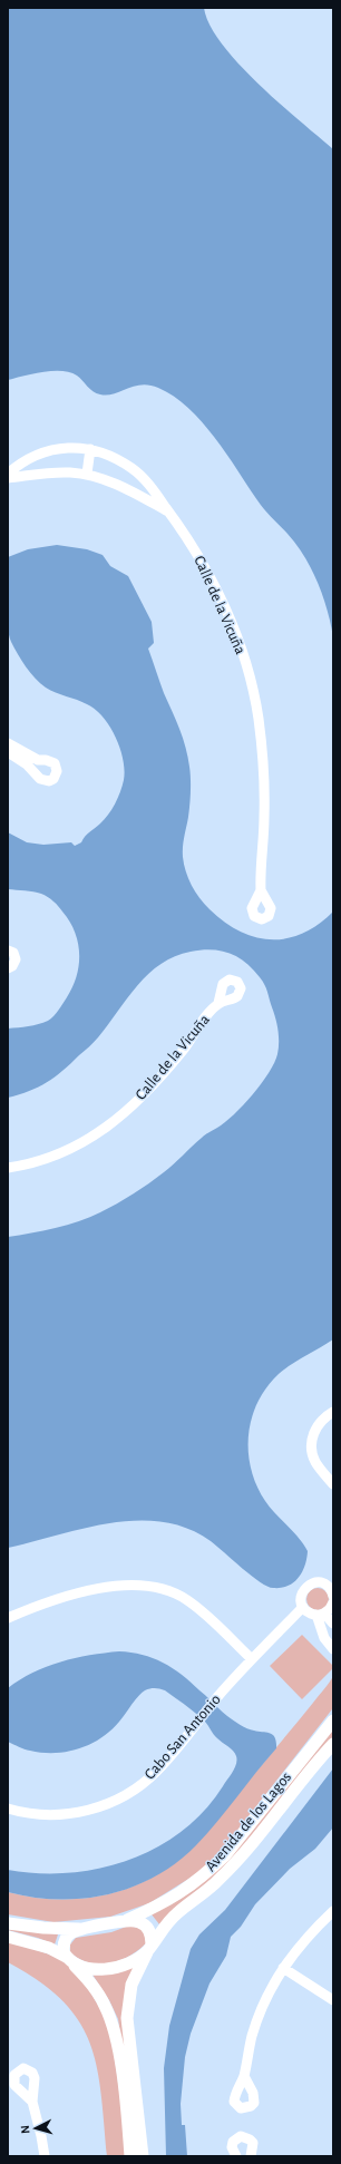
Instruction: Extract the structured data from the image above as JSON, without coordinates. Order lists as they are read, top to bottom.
{
  "streets": {
    "street": ["Calle de la Vicuña", "Cabo San Antonio", "Avenida de los Lagos"]
  },
  "north": "left"
}
